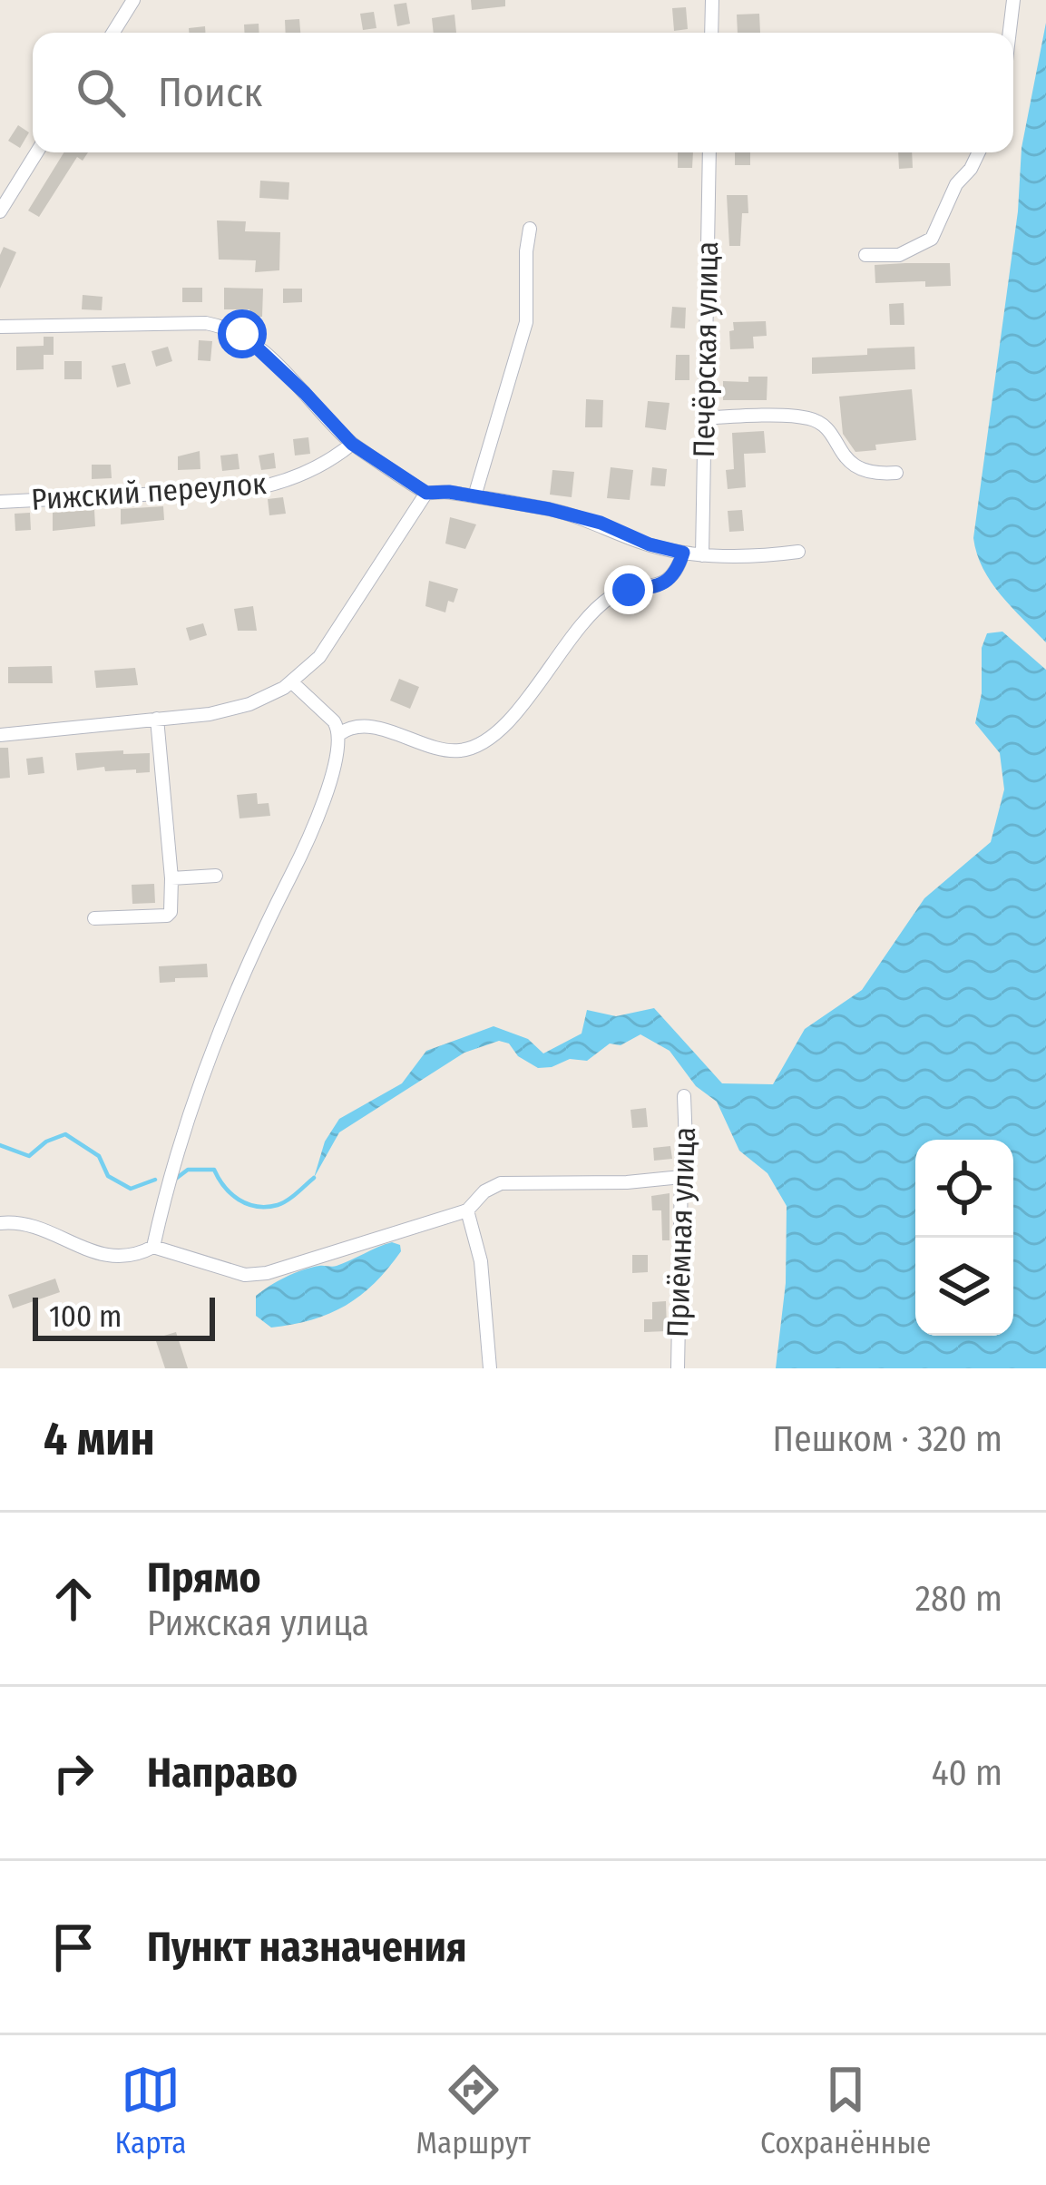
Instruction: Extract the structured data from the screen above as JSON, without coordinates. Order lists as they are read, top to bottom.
{
  "streets": {
    "street": ["Печёрская улица", "Рижский переулок", "Приёмная улица"]
  },
  "scale_bar": "100 m",
  "page": {
    "search": "Поиск",
    "scale": "100 m",
    "heading": ["4 мин", "Пешком · 320 m"],
    "list": [
      ["Прямо", "Рижская улица", "280 m"],
      ["Направо", "40 m"],
      "Пункт назначения"
    ],
    "nav": ["Карта", "Маршрут", "Сохранённые"]
  }
}
